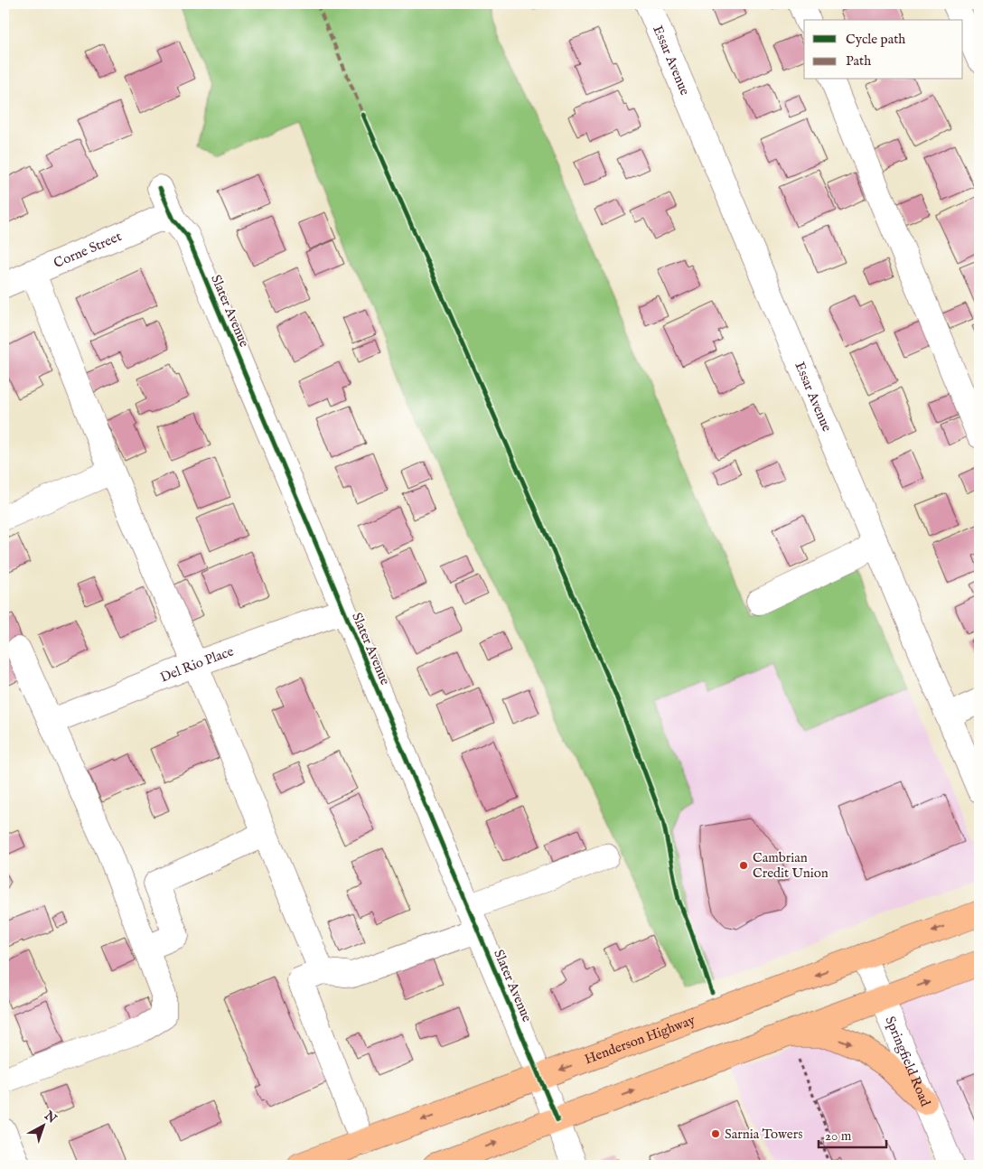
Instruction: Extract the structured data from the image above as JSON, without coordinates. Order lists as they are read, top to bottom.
{
  "streets": {
    "main road": ["Henderson Highway"],
    "street": [
      "Essar Avenue",
      "Corne Street",
      "Slater Avenue",
      "Del Rio Place",
      "Springfield Road"
    ]
  },
  "crossings": [
    ["Corne Street", "Slater Avenue"],
    ["Slater Avenue", "Del Rio Place"],
    ["Slater Avenue", "Henderson Highway"],
    ["Henderson Highway", "Springfield Road"]
  ],
  "places": ["Cambrian Credit Union", "Sarnia Towers"],
  "legend": ["Cycle path", "Path"],
  "scale_bar": "20 m",
  "north": "top right"
}
